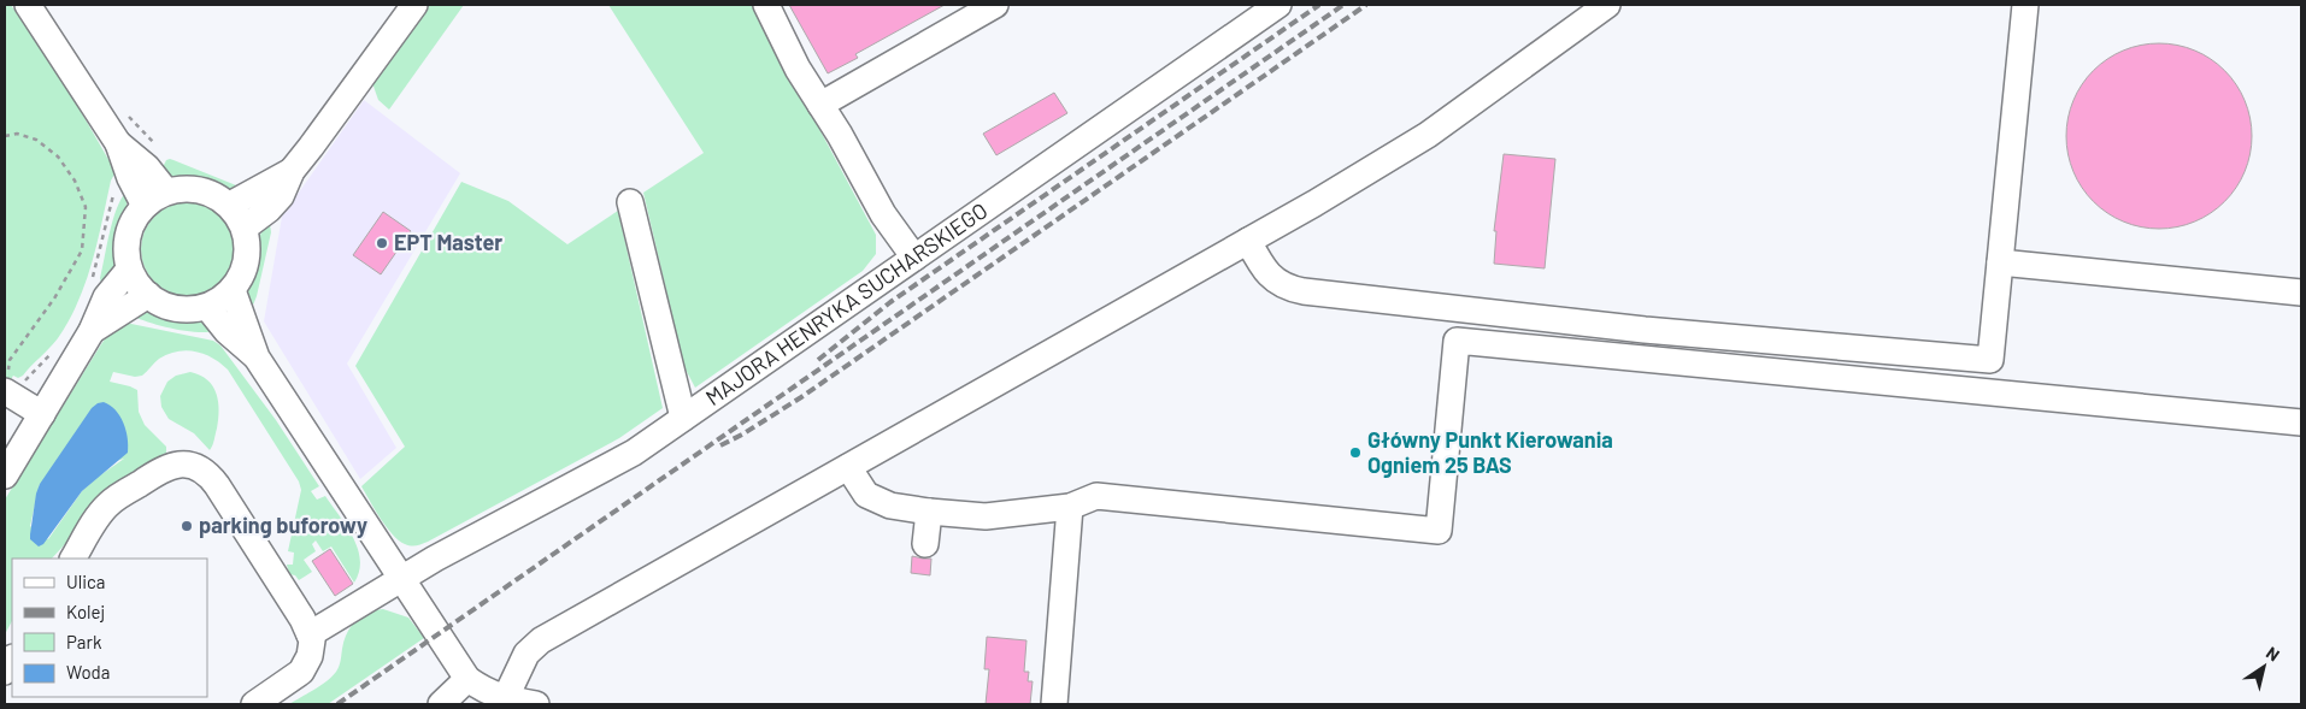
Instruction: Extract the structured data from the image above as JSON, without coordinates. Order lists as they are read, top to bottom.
{
  "streets": {
    "street": ["MAJORA HENRYKA SUCHARSKIEGO"]
  },
  "places": ["EPT Master", "Główny Punkt Kierowania Ogniem 25 BAS", "parking buforowy"],
  "legend": [
    "Ulica",
    "Kolej",
    "Park",
    "Woda"
  ],
  "north": "top right"
}
